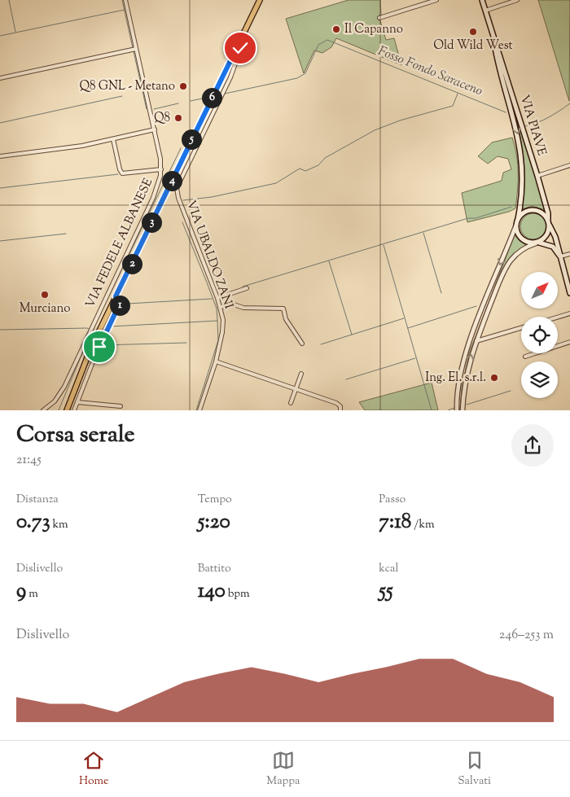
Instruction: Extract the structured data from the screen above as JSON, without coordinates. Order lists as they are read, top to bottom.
{
  "streets": {
    "main road": ["VIA PIAVE"],
    "street": ["VIA FEDELE ALBANESE", "VIA UBALDO ZANI"]
  },
  "water": ["Fosso Fondo Saraceno"],
  "places": [
    "Il Capanno",
    "Old Wild West",
    "Q8 GNL - Metano",
    "Q8",
    "Murciano",
    "Ing. El. s.r.l."
  ],
  "north": "top right",
  "page": {
    "pins": [
      "6",
      "5",
      "4",
      "3",
      "2",
      "1"
    ],
    "heading": ["Corsa serale", "21:45"],
    "stats": [
      ["Distanza", "0.73 km"],
      ["Tempo", "5:20"],
      ["Passo", "7:18 /km"],
      ["Dislivello", "9 m"],
      ["Battito", "140 bpm"],
      ["kcal", "55"]
    ],
    "chart": ["Dislivello", "246–253 m"],
    "tabs": ["Home", "Mappa", "Salvati"]
  }
}
